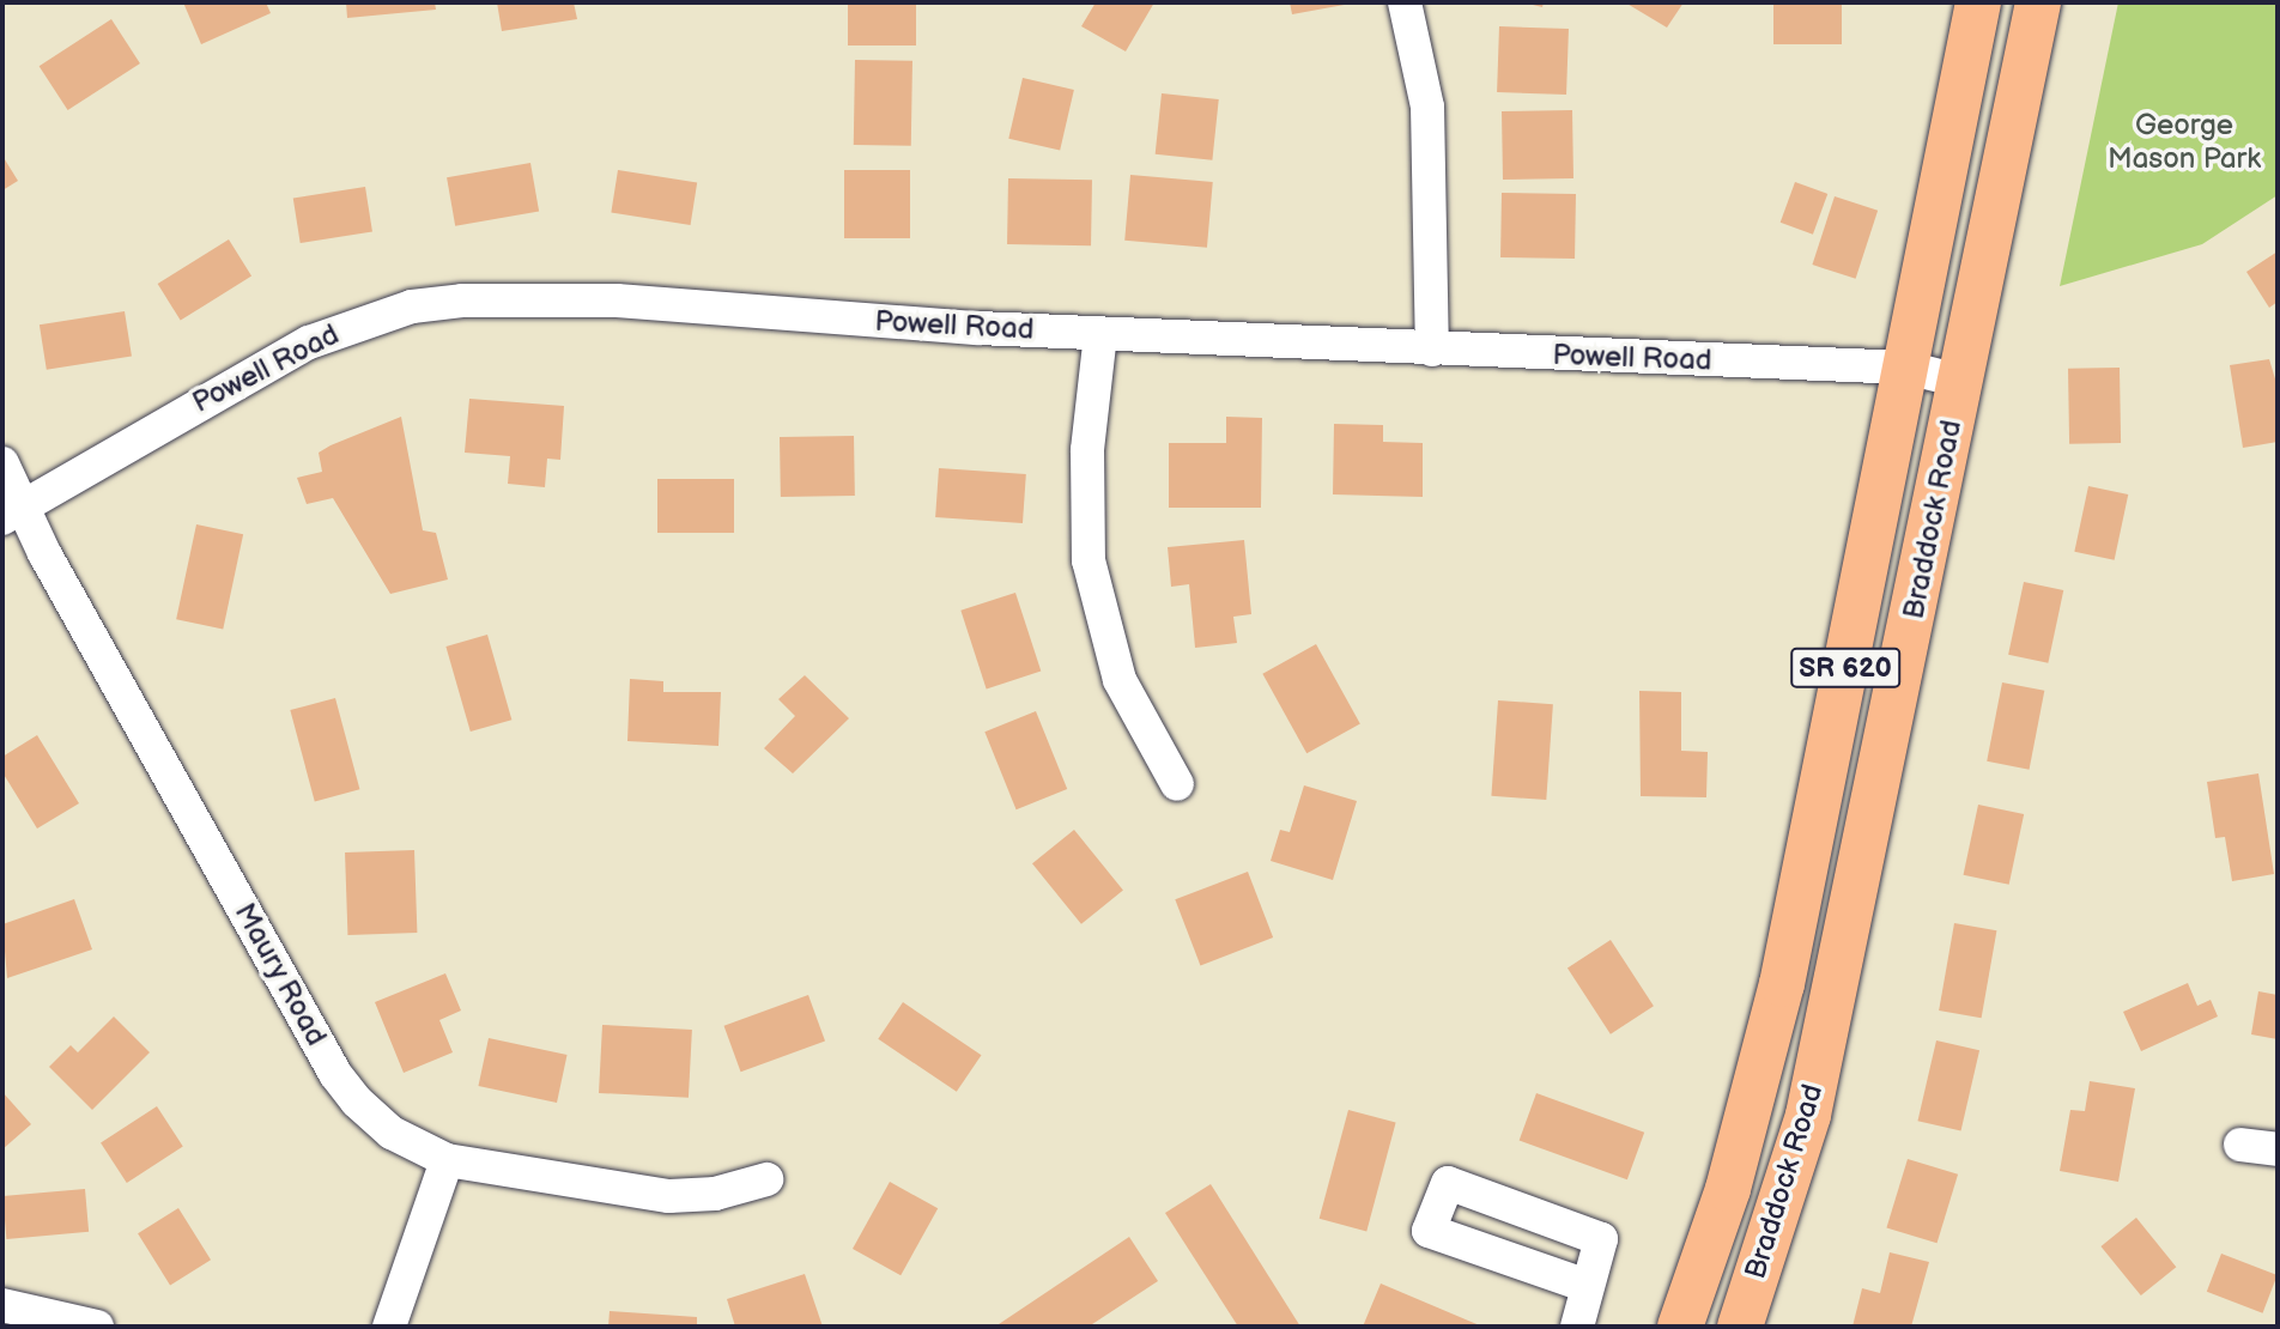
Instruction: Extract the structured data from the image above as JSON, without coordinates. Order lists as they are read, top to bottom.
{
  "streets": {
    "main road": ["Braddock Road", "SR 620"],
    "street": ["Powell Road", "Maury Road"]
  },
  "crossings": [
    ["Powell Road", "Braddock Road"],
    ["Powell Road", "Maury Road"]
  ],
  "parks": ["George Mason Park"]
}
